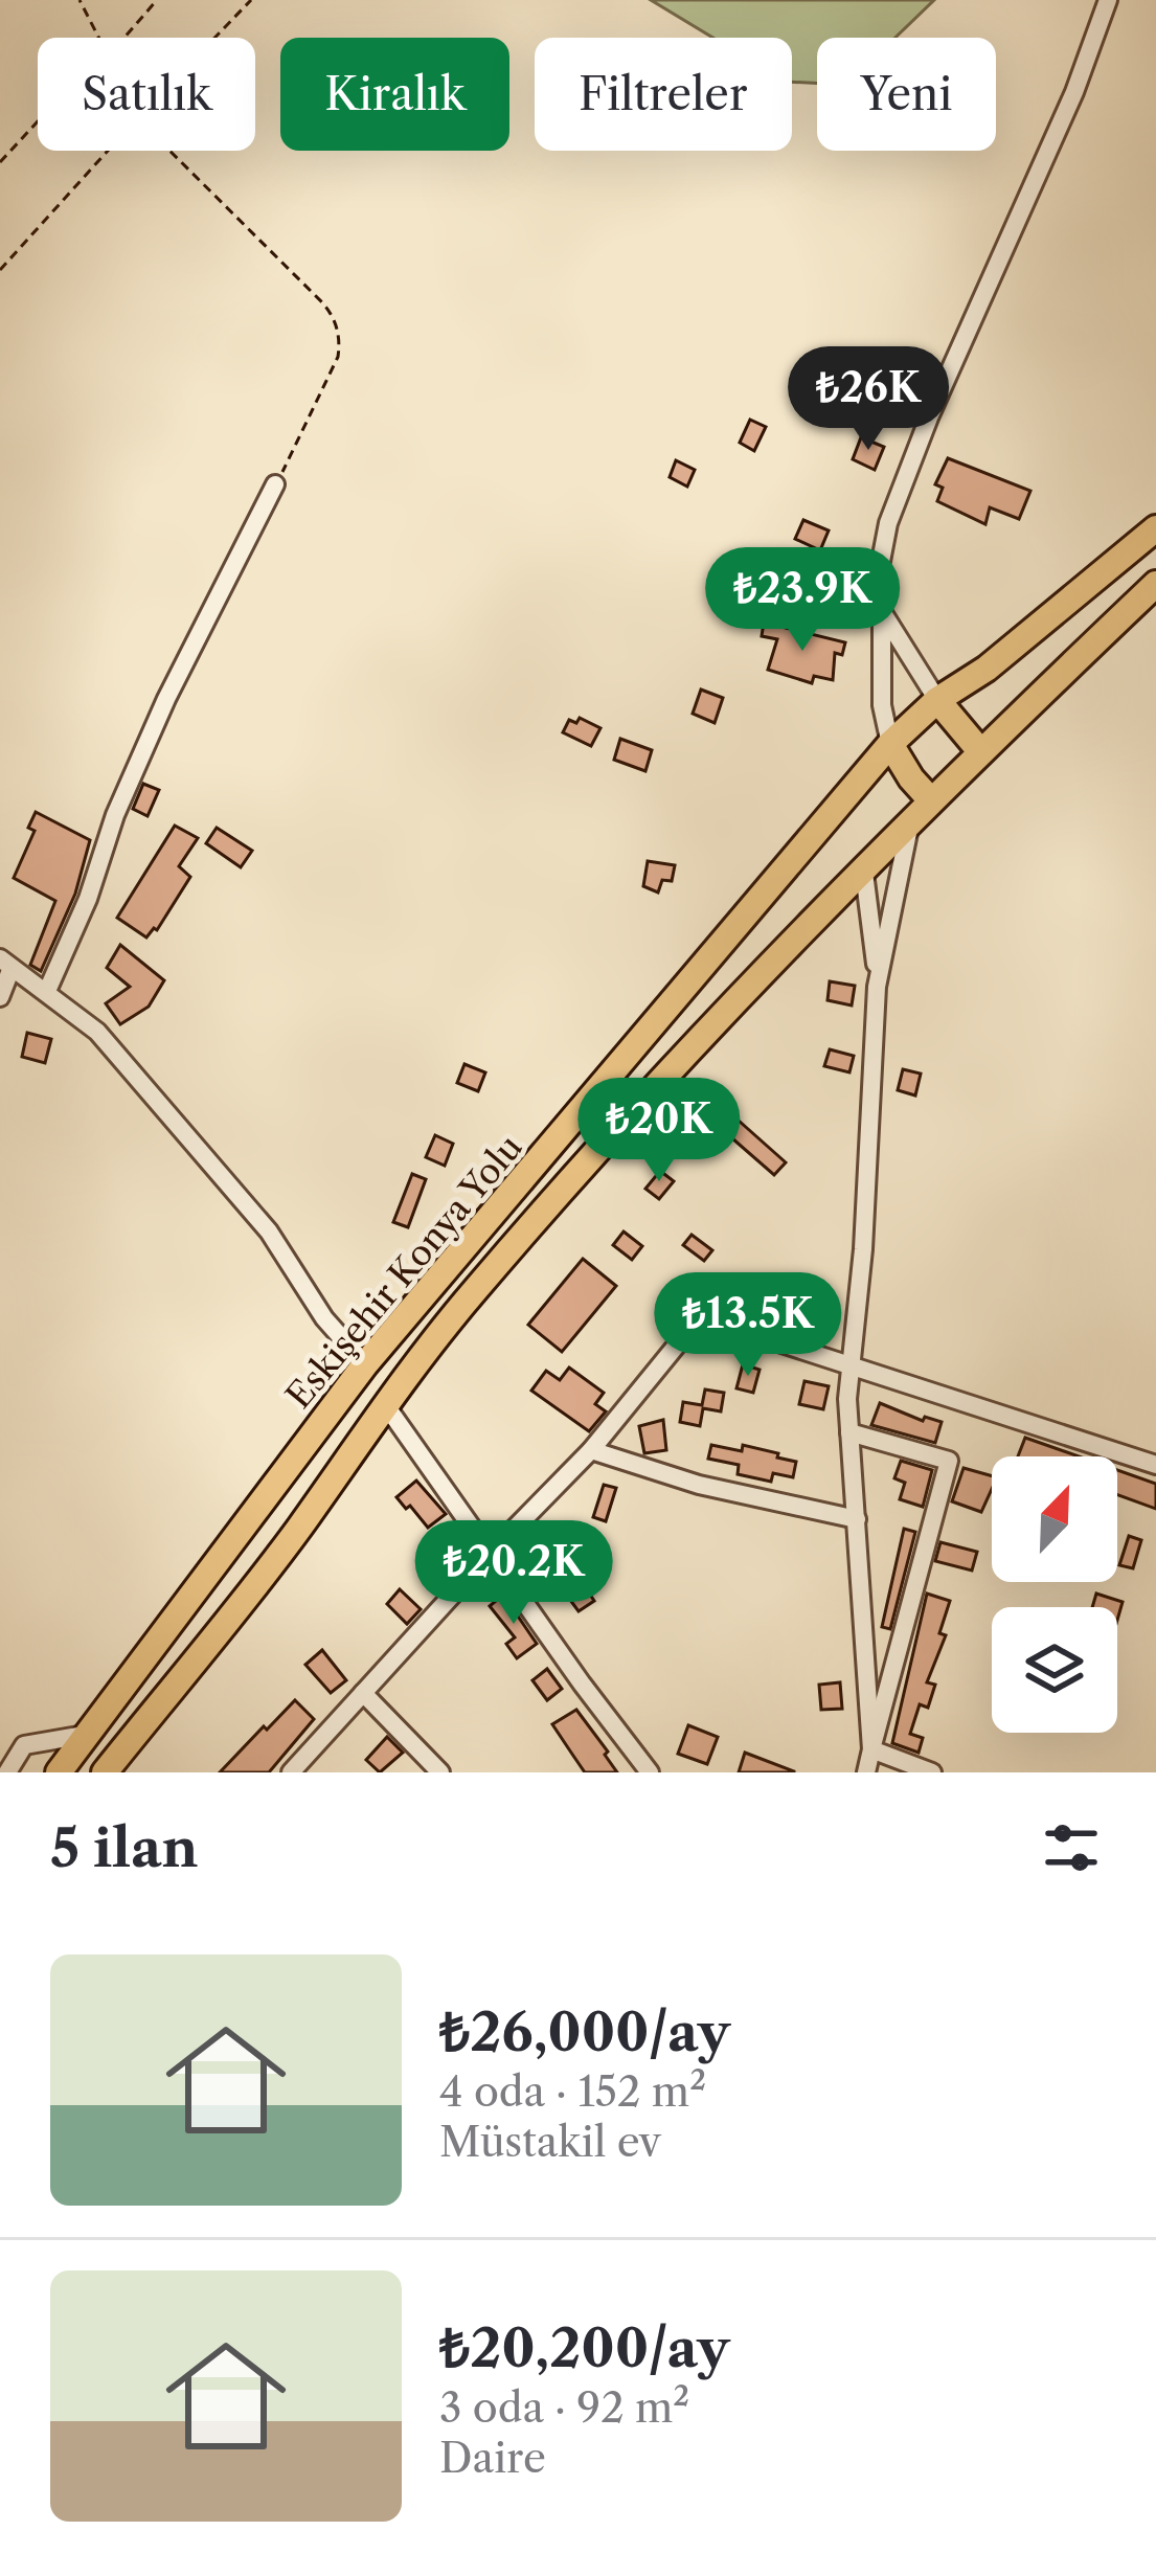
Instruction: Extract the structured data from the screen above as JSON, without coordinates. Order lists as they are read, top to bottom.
{
  "streets": {
    "highway": ["Eskişehir Konya Yolu"]
  },
  "north": "top right",
  "page": {
    "chip": [
      "Satılık",
      "Kiralık",
      "Filtreler",
      "Yeni"
    ],
    "price": [
      "₺26K",
      "₺23.9K",
      "₺20K",
      "₺13.5K",
      "₺20.2K"
    ],
    "heading": "5 ilan",
    "list": [
      {
        "name": "₺26,000/ay",
        "note": "4 oda · 152 m² · Müstakil ev"
      },
      {
        "name": "₺20,200/ay",
        "note": "3 oda · 92 m² · Daire"
      }
    ]
  }
}
